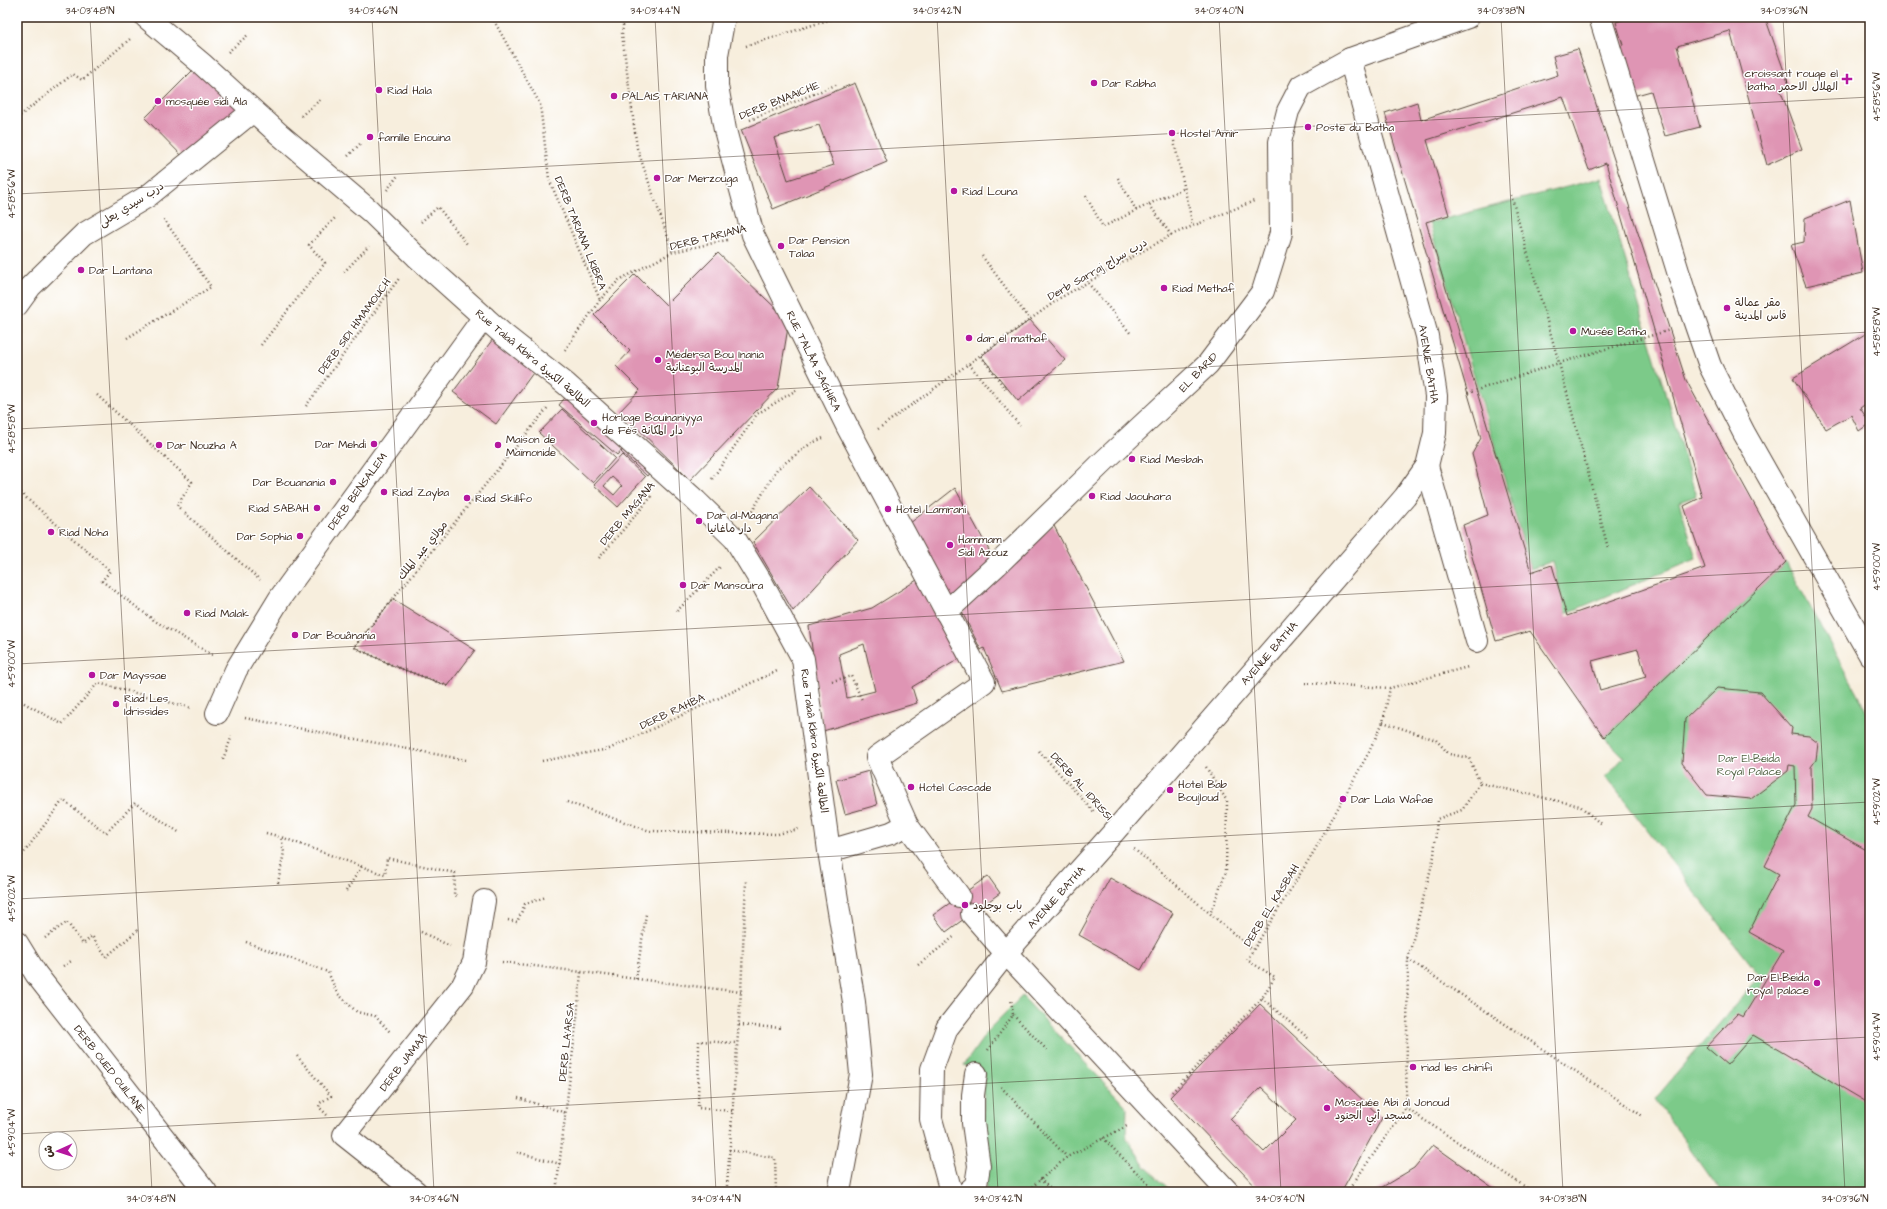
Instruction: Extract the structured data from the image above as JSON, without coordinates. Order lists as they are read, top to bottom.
{
  "streets": {
    "street": [
      "درب سيدي يعلى",
      "Rue Talaâ Kbira الطالعة الكبيرة",
      "RUE TALÂA SAGHIRA",
      "AVENUE BATHA",
      "EL BARID",
      "DERB BENSALEM",
      "DERB JAMAÂ",
      "DERB OUED OUILANE"
    ],
    "path": [
      "DERB BNAAICHE",
      "DERB TARIANA LKIBRA",
      "DERB TARIANA",
      "Derb Sarraj درب سراج",
      "DERB SIDI HMAMOUCH",
      "DERB MAGANA",
      "مولاي عبد الملك",
      "DERB RAHBA",
      "DERB AL IDRISSI",
      "DERB EL KASBAH",
      "DERB LA'ARSA"
    ]
  },
  "crossings": [
    ["DERB BNAAICHE", "RUE TALÂA SAGHIRA"],
    ["درب سيدي يعلى", "Rue Talaâ Kbira الطالعة الكبيرة"],
    ["DERB TARIANA LKIBRA", "DERB TARIANA"],
    ["DERB TARIANA", "Rue Talaâ Kbira الطالعة الكبيرة"],
    ["DERB TARIANA", "RUE TALÂA SAGHIRA"],
    ["DERB TARIANA", "مولاي عبد الملك"],
    ["Derb Sarraj درب سراج", "Rue Talaâ Kbira الطالعة الكبيرة"],
    ["Derb Sarraj درب سراج", "RUE TALÂA SAGHIRA"],
    ["Derb Sarraj درب سراج", "EL BARID"],
    ["DERB SIDI HMAMOUCH", "Rue Talaâ Kbira الطالعة الكبيرة"],
    ["Rue Talaâ Kbira الطالعة الكبيرة", "DERB BENSALEM"],
    ["Rue Talaâ Kbira الطالعة الكبيرة", "DERB MAGANA"],
    ["Rue Talaâ Kbira الطالعة الكبيرة", "مولاي عبد الملك"],
    ["Rue Talaâ Kbira الطالعة الكبيرة", "DERB RAHBA"],
    ["RUE TALÂA SAGHIRA", "EL BARID"],
    ["AVENUE BATHA", "EL BARID"],
    ["AVENUE BATHA", "DERB AL IDRISSI"],
    ["DERB AL IDRISSI", "DERB EL KASBAH"]
  ],
  "parks": ["Dar El-Beida Royal Palace"],
  "places": {
    "health": ["croissant rouge el batha الهلال الاحمر"],
    "other": [
      "Dar Rabha",
      "Riad Hala",
      "PALAIS TARIANA",
      "mosquée sidi Ala",
      "Poste du Batha",
      "Hostel Amir",
      "famille Enouina",
      "Dar Merzouga",
      "Riad Louna",
      "Dar Pension Talaa",
      "Dar Lantana",
      "Riad Methaf",
      "مقر عمالة فاس المدينة",
      "Musée Batha",
      "dar el mathaf",
      "Médersa Bou Inania المدرسة البوعنانية",
      "Horloge Bouinaniyya de Fès دار المكانة",
      "Dar Mehdi",
      "Dar Nouzha A",
      "Maison de Maïmonide",
      "Riad Mesbah",
      "Dar Bouanania",
      "Riad Zayba",
      "Riad Jaouhara",
      "Riad Skillfo",
      "Riad SABAH",
      "Hotel Lamrani",
      "Dar al-Magana دار ماغانيا",
      "Riad Noha",
      "Dar Sophia",
      "Hammam Sidi Azouz",
      "Dar Mansoura",
      "Riad Malak",
      "Dar Bouânania",
      "Dar Mayssae",
      "Riad Les Idrissides",
      "Hotel Cascade",
      "Hotel Bab Boujloud",
      "Dar Lala Wafae",
      "باب بوجلود",
      "Dar El-Beida royal palace",
      "riad les chirifi",
      "Mosquée Abi al Jonoud مسجد أبي الجنود"
    ]
  },
  "north": "left",
  "coordinates": [
    "34°03'48\"N",
    "34°03'46\"N",
    "34°03'44\"N",
    "34°03'42\"N",
    "34°03'40\"N",
    "34°03'38\"N",
    "34°03'36\"N",
    "4°58'56\"W",
    "4°58'58\"W",
    "4°59'00\"W",
    "4°59'02\"W",
    "4°59'04\"W"
  ]
}
